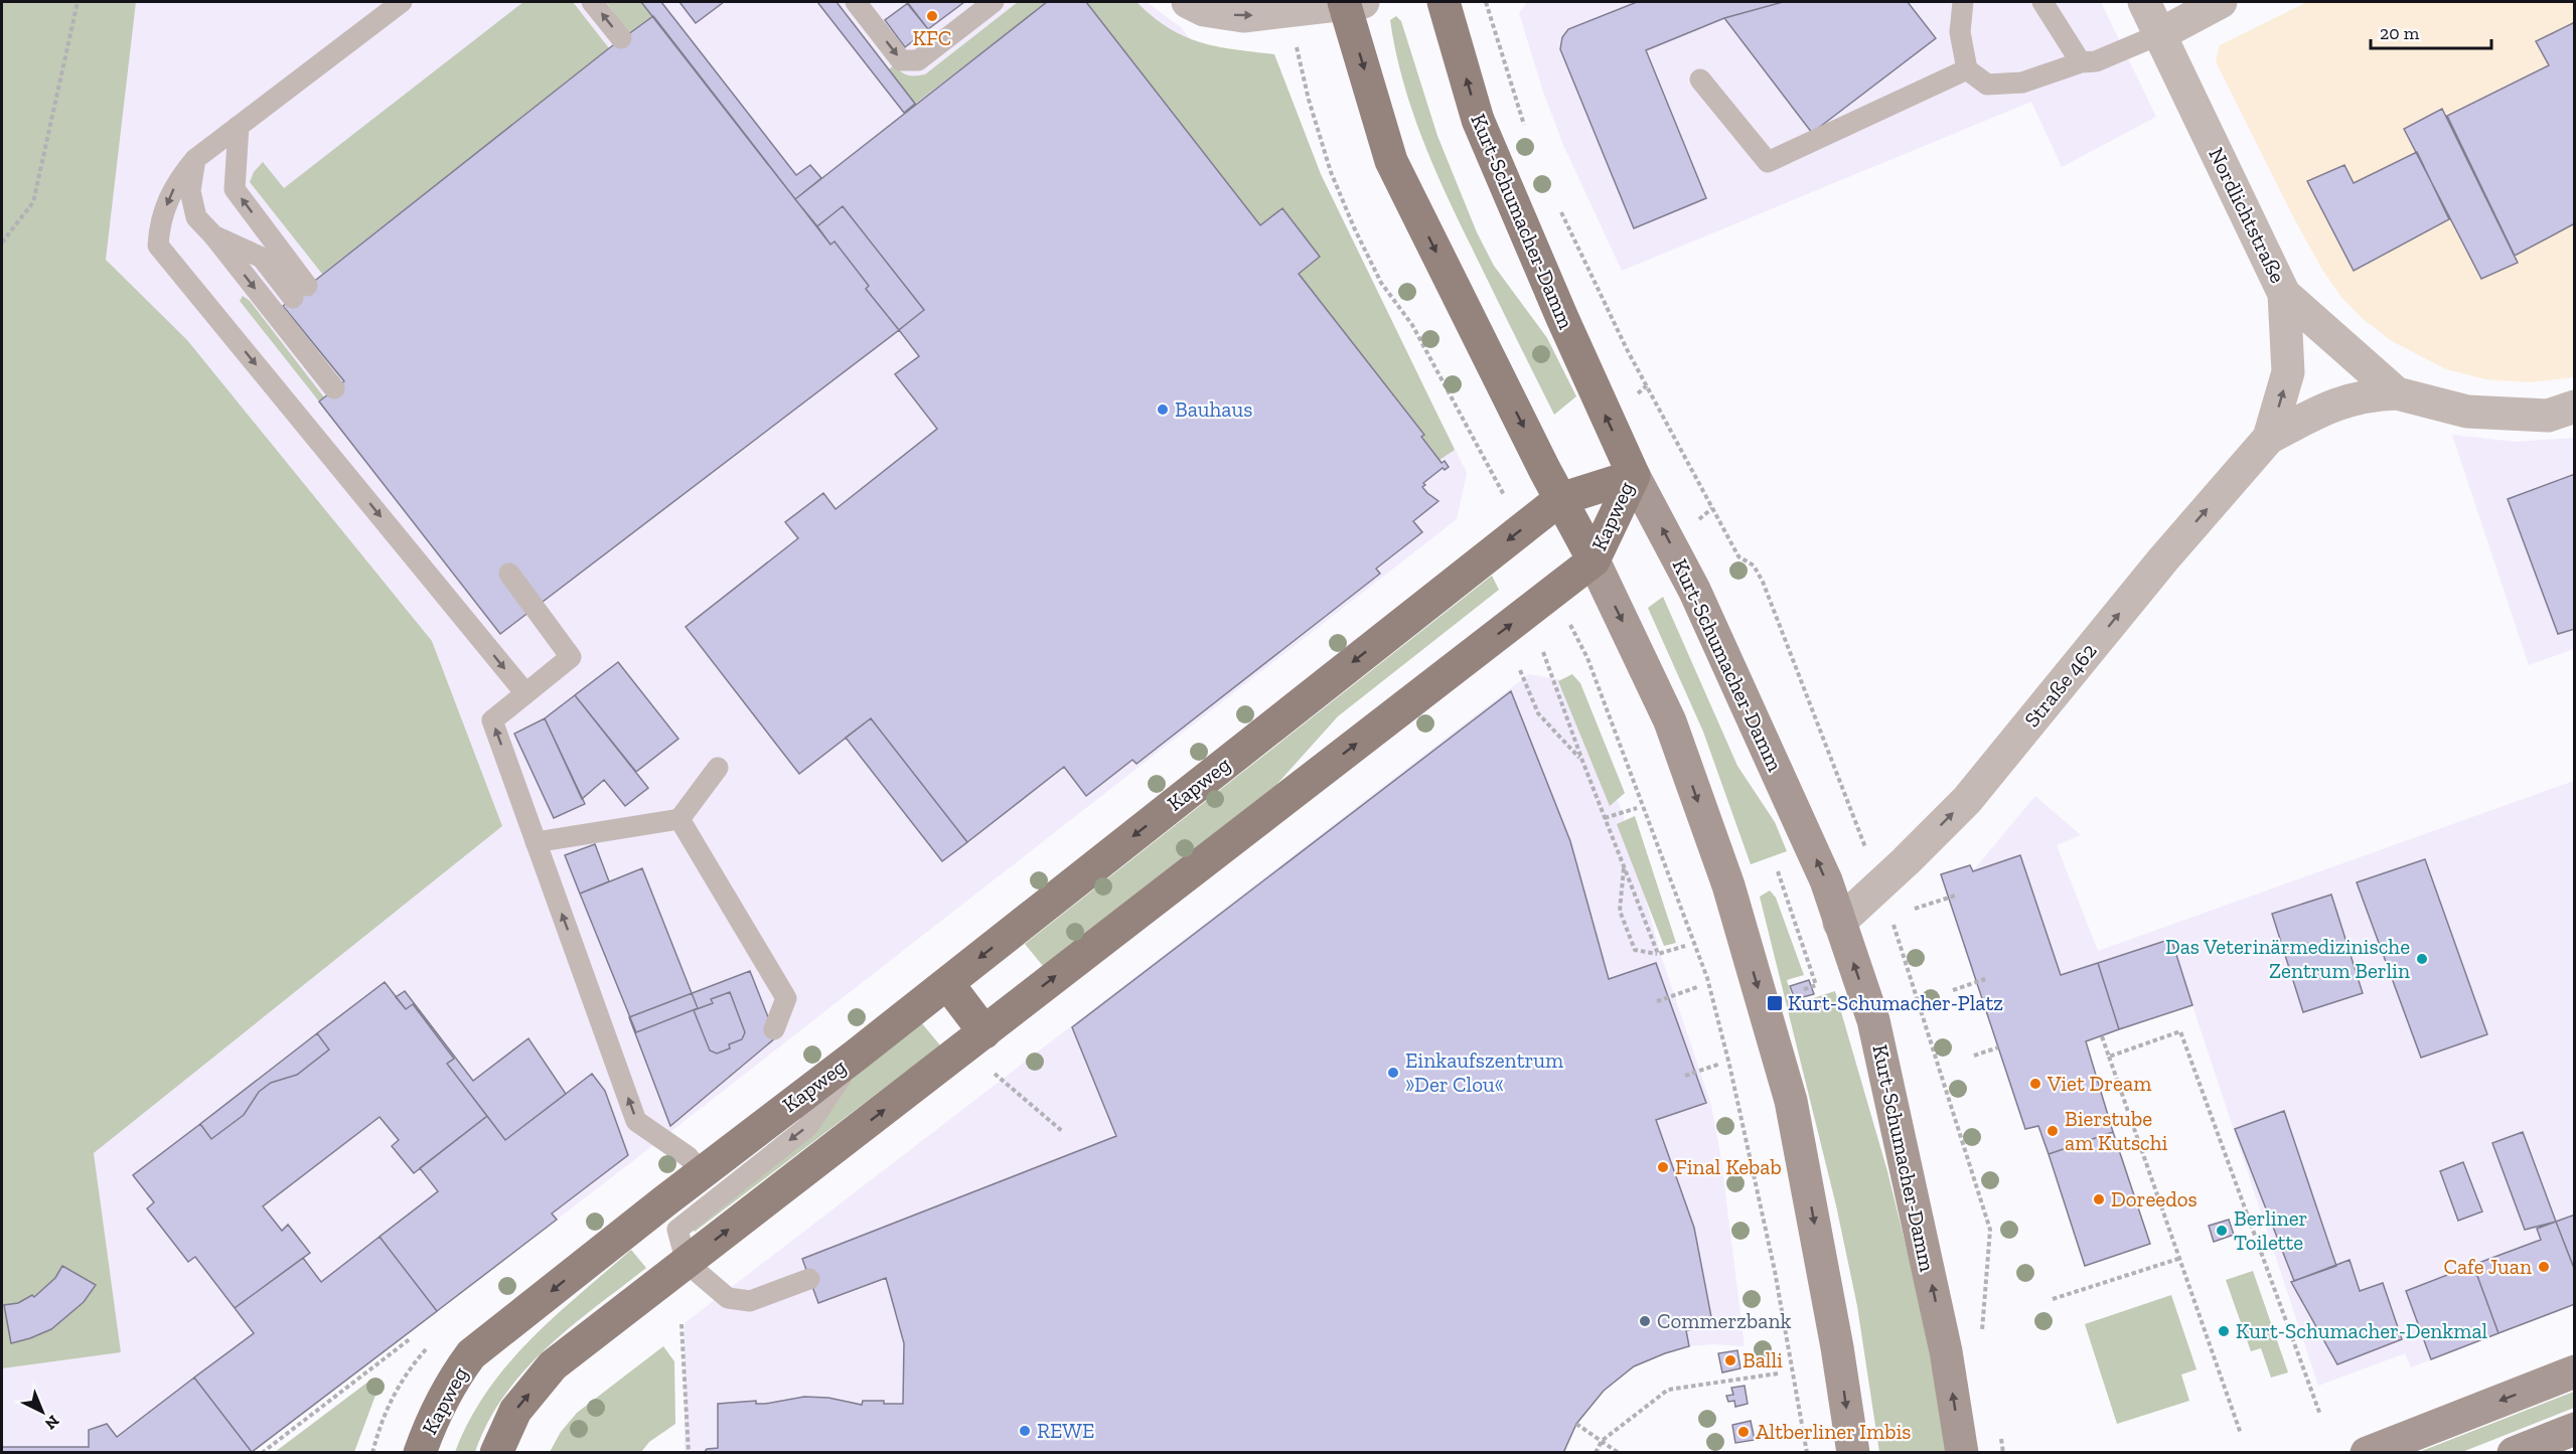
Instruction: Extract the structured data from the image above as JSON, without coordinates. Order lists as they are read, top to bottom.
{
  "streets": {
    "main road": ["Kurt-Schumacher-Damm", "Kapweg"],
    "street": ["Nordlichtstraße", "Straße 462"]
  },
  "crossings": [
    ["Nordlichtstraße", "Straße 462"],
    ["Kurt-Schumacher-Damm", "Kapweg"],
    ["Kurt-Schumacher-Damm", "Straße 462"]
  ],
  "one_way": ["Straße 462"],
  "places": {
    "other": [
      "KFC",
      "Bauhaus",
      "Das Veterinärmedizinische Zentrum Berlin",
      "Einkaufszentrum »Der Clou«",
      "Viet Dream",
      "Bierstube am Kutschi",
      "Final Kebab",
      "Doreedos",
      "Berliner Toilette",
      "Cafe Juan",
      "Commerzbank",
      "Kurt-Schumacher-Denkmal",
      "Balli",
      "REWE",
      "Altberliner Imbis"
    ],
    "transit": ["Kurt-Schumacher-Platz"]
  },
  "scale_bar": "20 m",
  "north": "bottom right"
}
